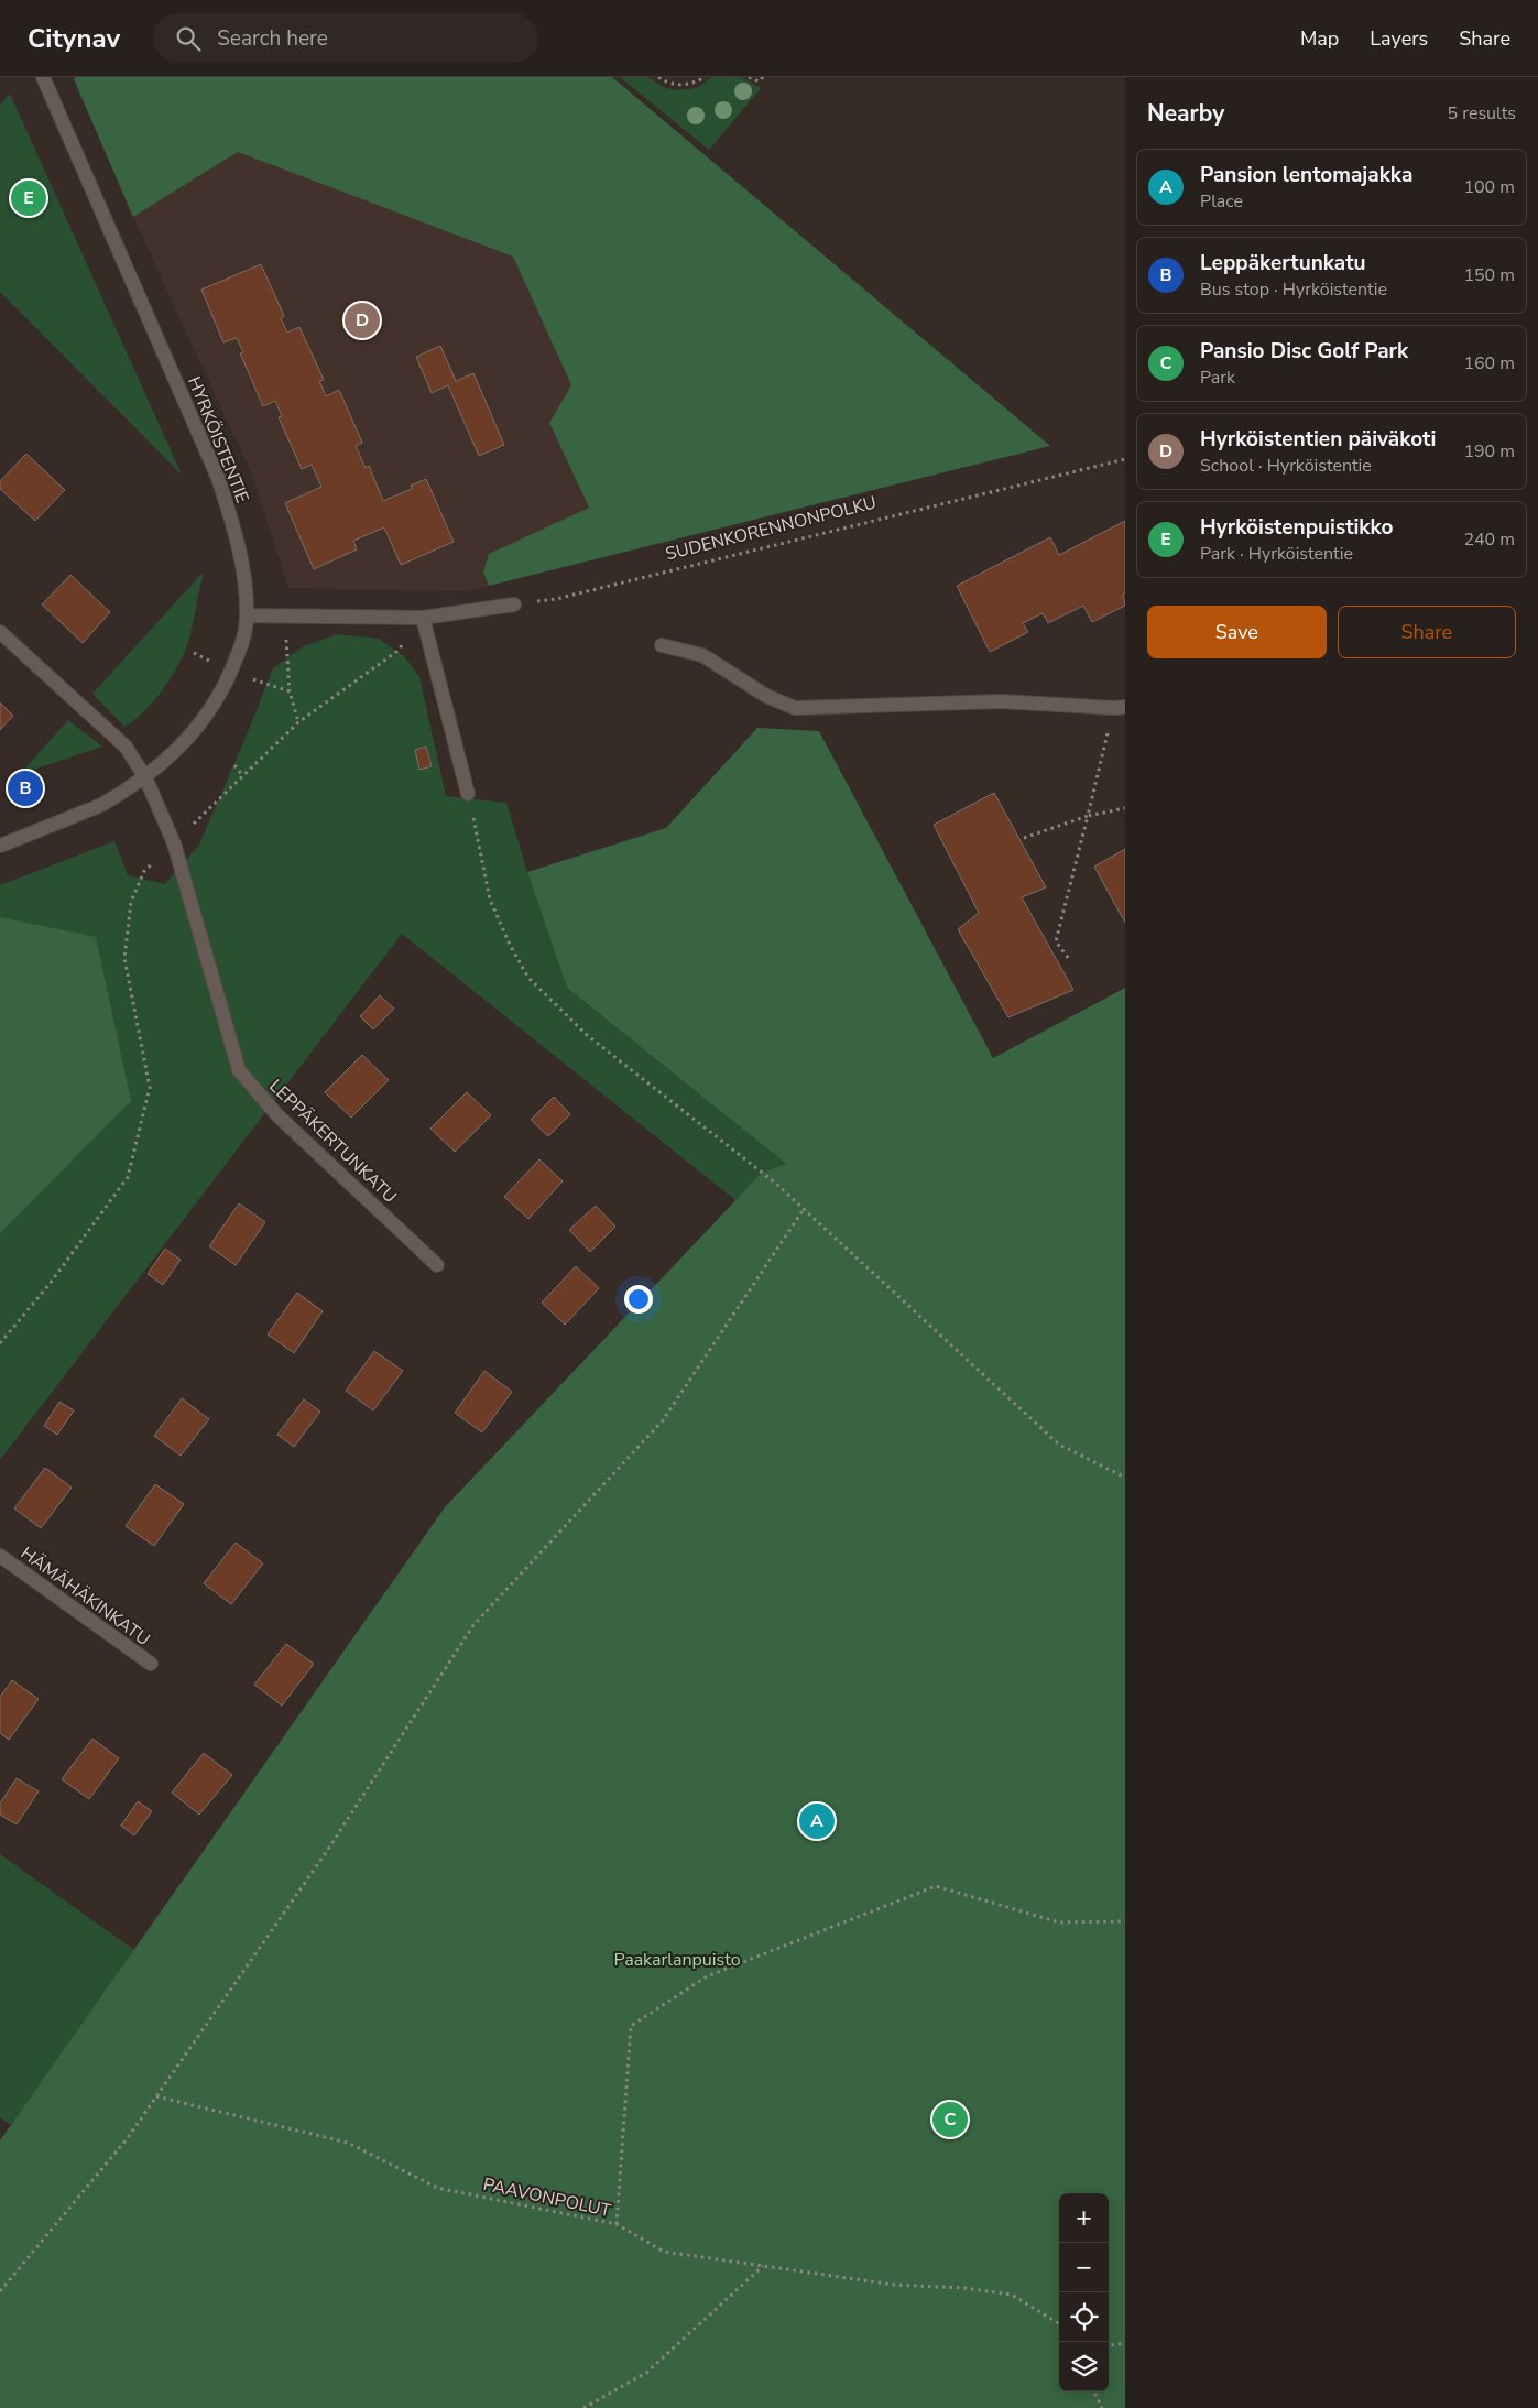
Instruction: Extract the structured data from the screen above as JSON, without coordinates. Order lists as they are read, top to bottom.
{
  "streets": {
    "street": ["HYRKÖISTENTIE", "LEPPÄKERTUNKATU", "HÄMÄHÄKINKATU"],
    "path": ["SUDENKORENNONPOLKU", "PAAVONPOLUT"]
  },
  "crossings": [
    ["HYRKÖISTENTIE", "LEPPÄKERTUNKATU"]
  ],
  "parks": ["Paakarlanpuisto"],
  "page": {
    "header": "Citynav",
    "search": "Search here",
    "nav": ["Map", "Layers", "Share"],
    "heading": ["Nearby", "5 results"],
    "list": [
      {
        "mark": "A",
        "name": "Pansion lentomajakka",
        "note": "Place",
        "value": "100 m"
      },
      {
        "mark": "B",
        "name": "Leppäkertunkatu",
        "note": "Bus stop · Hyrköistentie",
        "value": "150 m"
      },
      {
        "mark": "C",
        "name": "Pansio Disc Golf Park",
        "note": "Park",
        "value": "160 m"
      },
      {
        "mark": "D",
        "name": "Hyrköistentien päiväkoti",
        "note": "School · Hyrköistentie",
        "value": "190 m"
      },
      {
        "mark": "E",
        "name": "Hyrköistenpuistikko",
        "note": "Park · Hyrköistentie",
        "value": "240 m"
      }
    ],
    "pins": [
      "E",
      "D",
      "B",
      "A",
      "C"
    ],
    "buttons": ["Save", "Share"],
    "map_buttons": ["+", "−"]
  }
}
